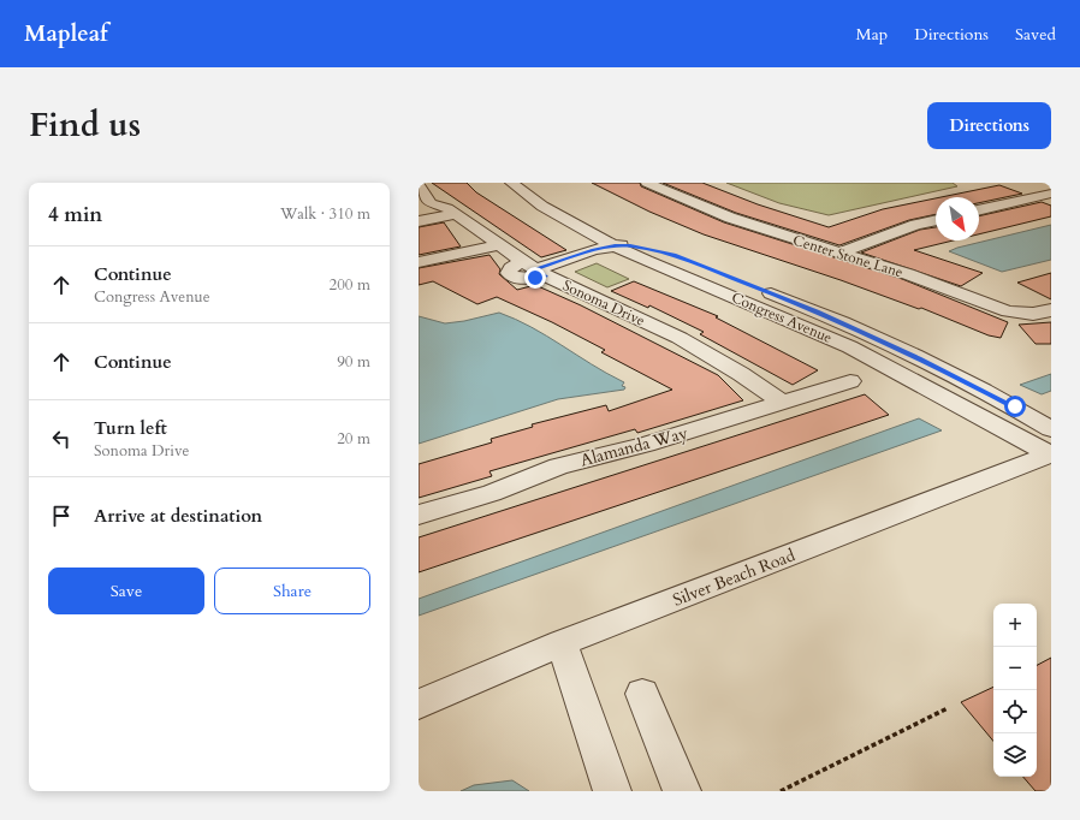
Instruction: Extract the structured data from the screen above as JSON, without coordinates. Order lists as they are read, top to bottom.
{
  "streets": {
    "street": [
      "Center Stone Lane",
      "Sonoma Drive",
      "Congress Avenue",
      "Alamanda Way",
      "Silver Beach Road"
    ]
  },
  "crossings": [
    ["Sonoma Drive", "Alamanda Way"],
    ["Congress Avenue", "Silver Beach Road"]
  ],
  "north": "bottom right",
  "page": {
    "header": "Mapleaf",
    "nav": ["Map", "Directions", "Saved"],
    "title": "Find us",
    "buttons": [
      "Directions",
      ["Save", "Share"]
    ],
    "heading": ["4 min", "Walk · 310 m"],
    "list": [
      ["Continue", "Congress Avenue", "200 m"],
      ["Continue", "90 m"],
      ["Turn left", "Sonoma Drive", "20 m"],
      "Arrive at destination"
    ],
    "map_buttons": ["+", "−"]
  }
}
